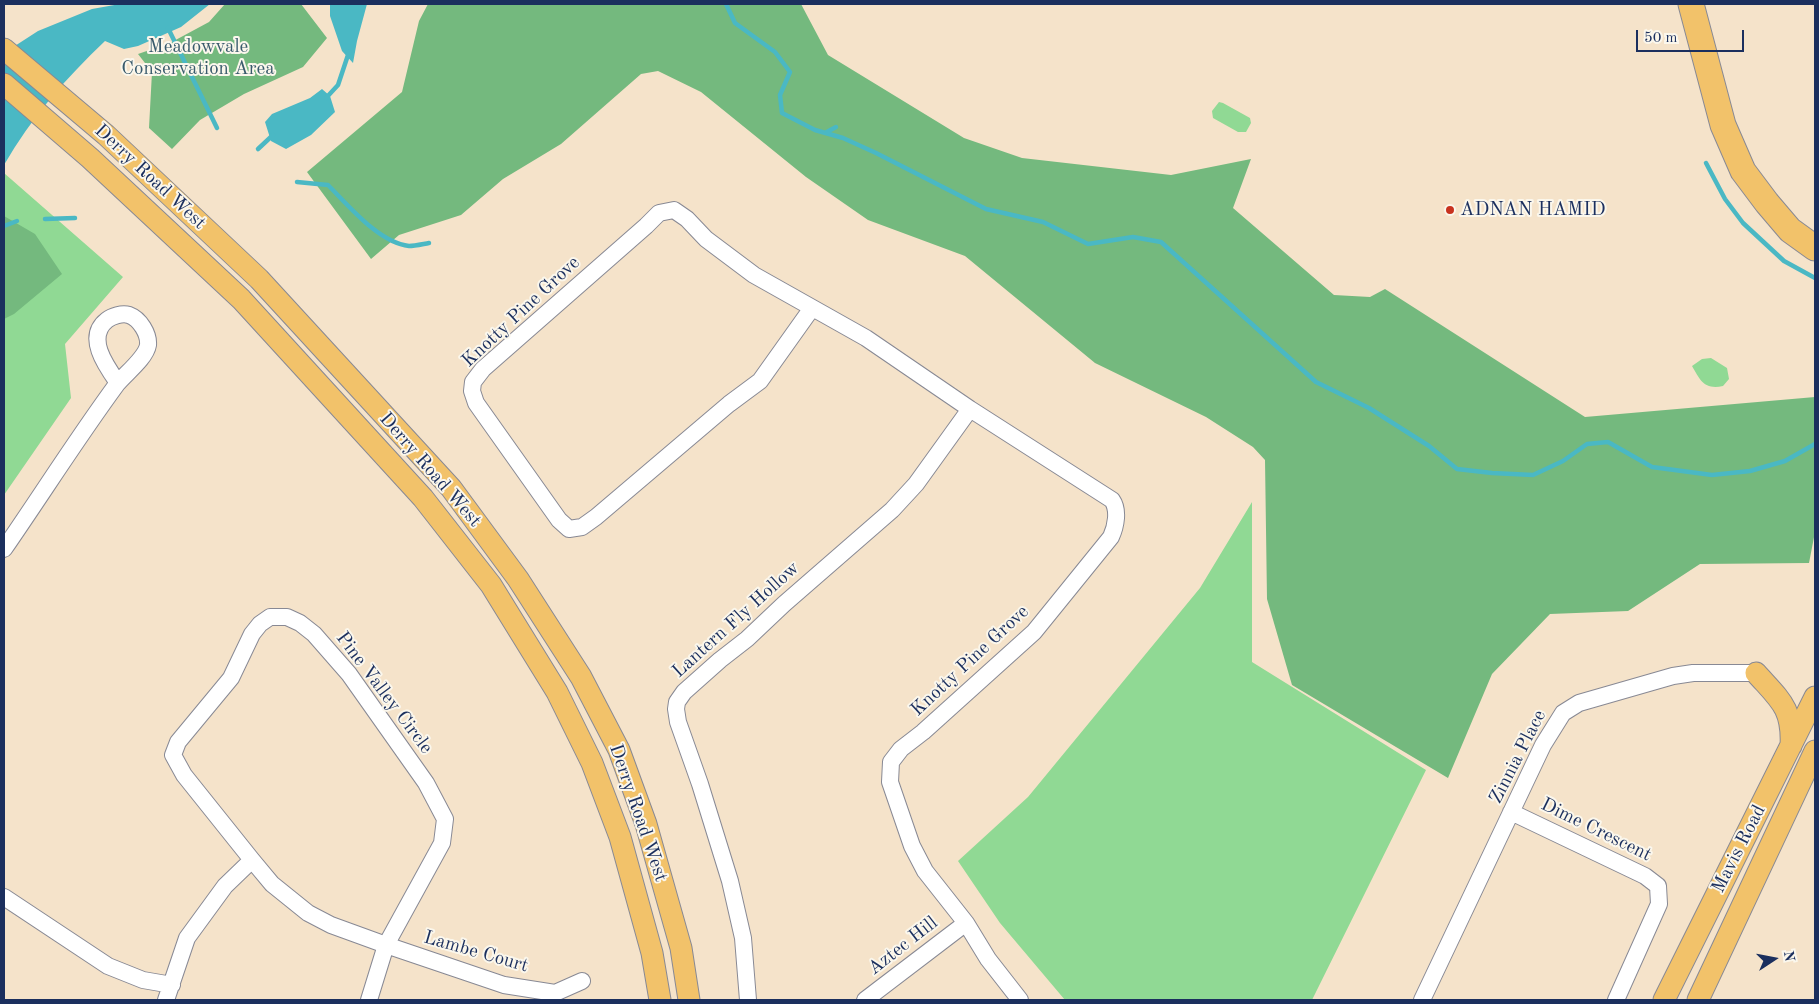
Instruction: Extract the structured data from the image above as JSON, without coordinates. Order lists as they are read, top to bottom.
{
  "streets": {
    "main road": ["Derry Road West", "Mavis Road"],
    "street": [
      "Knotty Pine Grove",
      "Lantern Fly Hollow",
      "Pine Valley Circle",
      "Zinnia Place",
      "Dime Crescent",
      "Aztec Hill",
      "Lambe Court"
    ]
  },
  "crossings": [
    ["Knotty Pine Grove", "Lantern Fly Hollow"],
    ["Knotty Pine Grove", "Aztec Hill"],
    ["Pine Valley Circle", "Lambe Court"],
    ["Zinnia Place", "Dime Crescent"]
  ],
  "parks": ["Meadowvale Conservation Area"],
  "places": ["ADNAN HAMID"],
  "scale_bar": "50 m",
  "north": "right"
}
